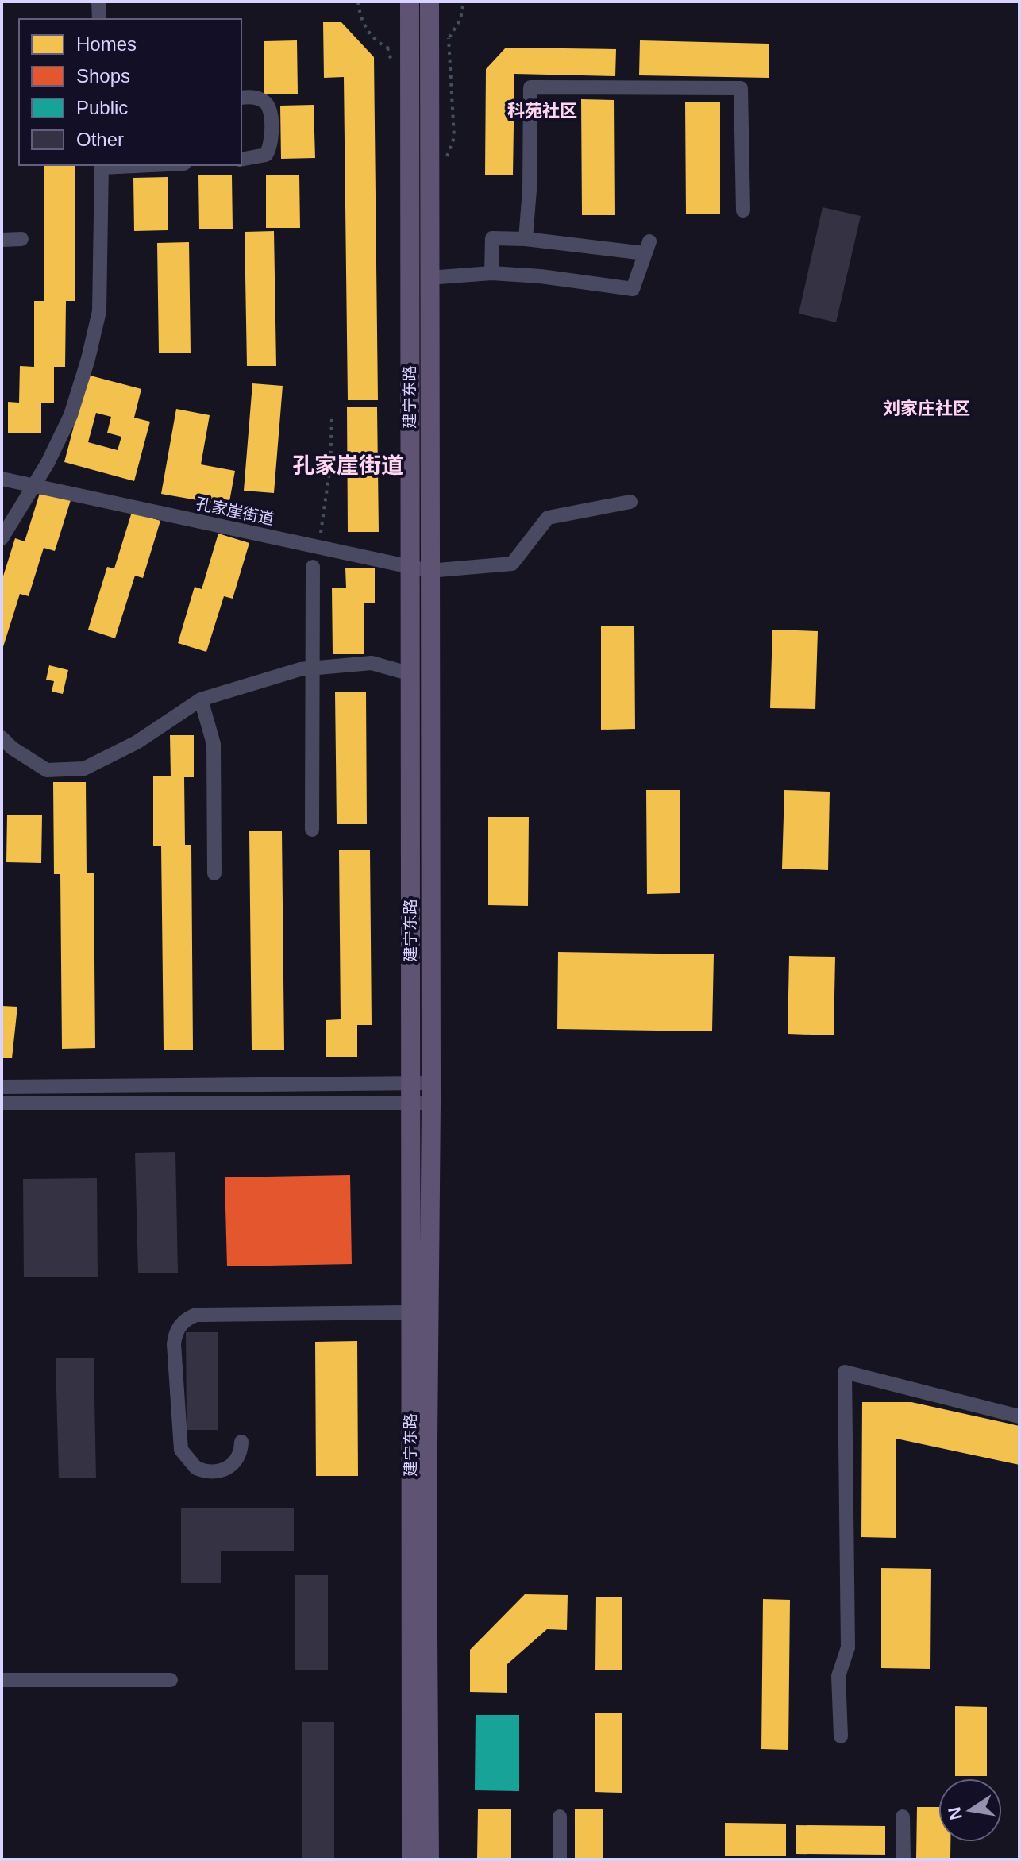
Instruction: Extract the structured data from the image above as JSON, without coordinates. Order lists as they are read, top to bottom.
{
  "streets": {
    "main road": ["建宁东路"],
    "street": ["孔家崖街道"]
  },
  "crossings": [
    ["建宁东路", "孔家崖街道"]
  ],
  "districts": ["科苑社区", "刘家庄社区", "孔家崖街道"],
  "legend": [
    "Homes",
    "Shops",
    "Public",
    "Other"
  ],
  "north": "left"
}
